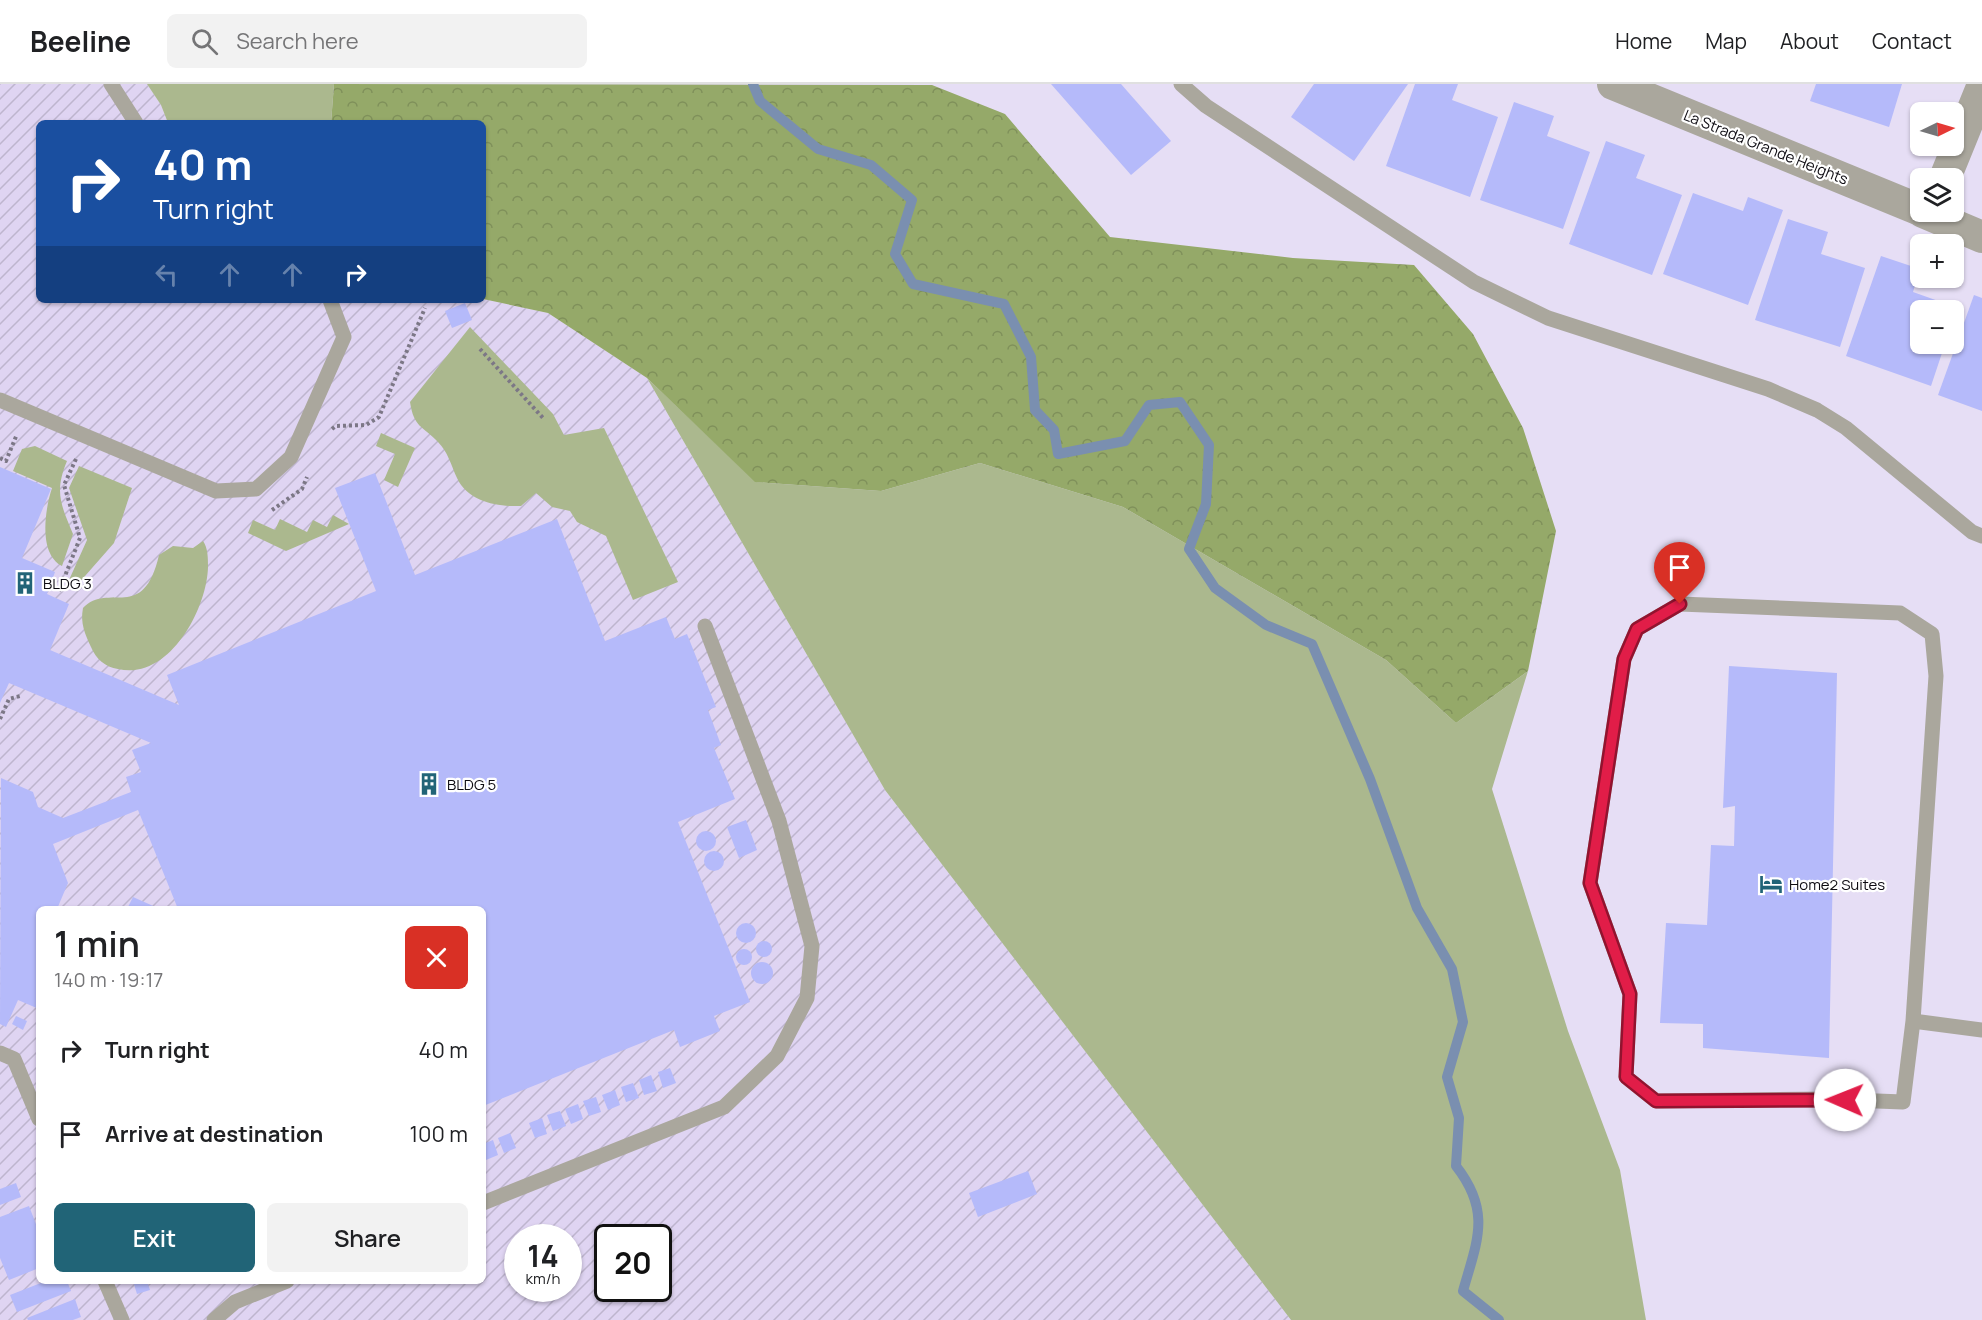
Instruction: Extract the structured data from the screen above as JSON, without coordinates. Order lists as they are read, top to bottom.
{
  "streets": {
    "street": ["La Strada Grande Heights"]
  },
  "places": {
    "building": ["BLDG 3", "BLDG 5"],
    "hotel": ["Home2 Suites"]
  },
  "north": "right",
  "page": {
    "header": "Beeline",
    "search": "Search here",
    "nav": [
      "Home",
      "Map",
      "About",
      "Contact"
    ],
    "map_buttons": ["+", "−"],
    "turn": ["40 m", "Turn right"],
    "heading": ["1 min", "140 m · 19:17"],
    "list": [
      {
        "name": "Turn right",
        "value": "40 m"
      },
      {
        "name": "Arrive at destination",
        "value": "100 m"
      }
    ],
    "buttons": ["Exit", "Share"],
    "speed": "14 km/h",
    "limit": "20"
  }
}
